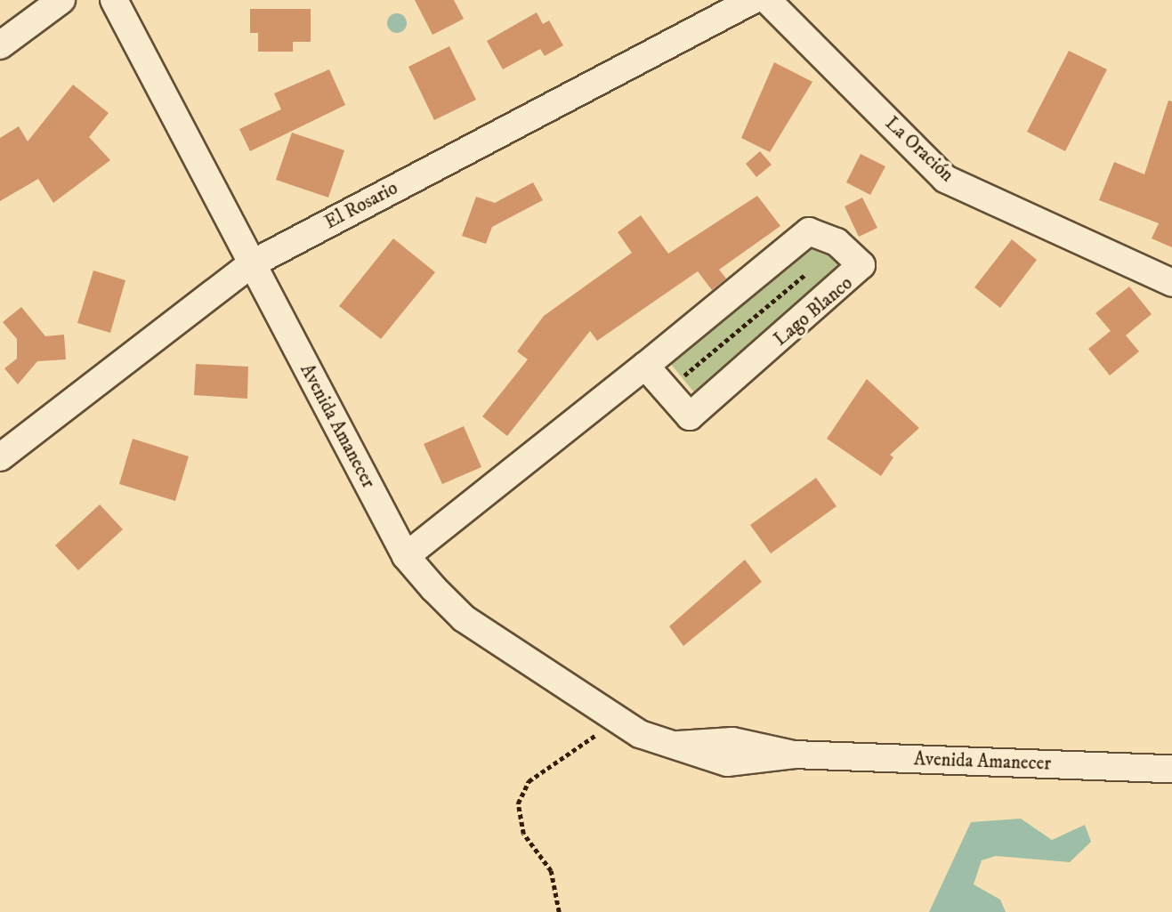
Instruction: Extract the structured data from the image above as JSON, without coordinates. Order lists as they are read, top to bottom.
{
  "streets": {
    "street": [
      "La Oración",
      "El Rosario",
      "Lago Blanco",
      "Avenida Amanecer"
    ]
  },
  "crossings": [
    ["El Rosario", "Avenida Amanecer"],
    ["Lago Blanco", "Avenida Amanecer"]
  ]
}
